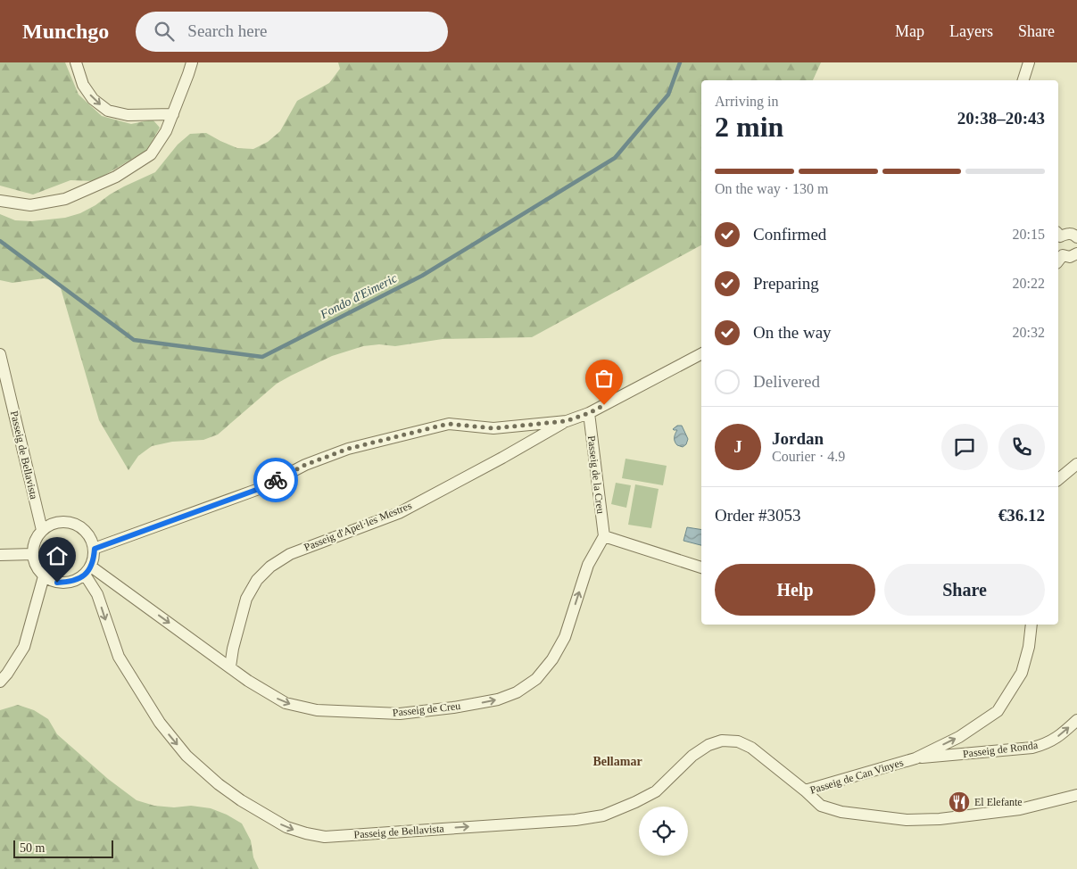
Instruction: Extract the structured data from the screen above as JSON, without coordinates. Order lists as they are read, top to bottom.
{
  "streets": {
    "street": [
      "Passeig de Bellavista",
      "Passeig de la Creu",
      "Passeig d'Apel·les Mestres",
      "Passeig de Creu",
      "Passeig de Ronda",
      "Passeig de Can Vinyes"
    ]
  },
  "crossings": [
    ["Passeig de Bellavista", "Passeig de Creu"],
    ["Passeig de Bellavista", "Passeig de Can Vinyes"],
    ["Passeig de la Creu", "Passeig de Creu"],
    ["Passeig d'Apel·les Mestres", "Passeig de Creu"],
    ["Passeig de Ronda", "Passeig de Can Vinyes"]
  ],
  "one_way": ["Passeig de Bellavista", "Passeig de Ronda"],
  "districts": ["Bellamar"],
  "water": ["Fondo d'Eimeric"],
  "places": {
    "restaurant": ["El Elefante"]
  },
  "scale_bar": "50 m",
  "page": {
    "header": "Munchgo",
    "search": "Search here",
    "nav": ["Map", "Layers", "Share"],
    "heading": ["2 min", "Arriving in", "20:38–20:43"],
    "panel": [
      "Jordan",
      "Courier · 4.9",
      "Order #3053",
      "€36.12"
    ],
    "bar": "On the way · 130 m",
    "list": [
      ["Confirmed", "20:15"],
      ["Preparing", "20:22"],
      ["On the way", "20:32"],
      "Delivered"
    ],
    "round": "J",
    "buttons": ["Help", "Share"],
    "scale": "50 m"
  }
}
